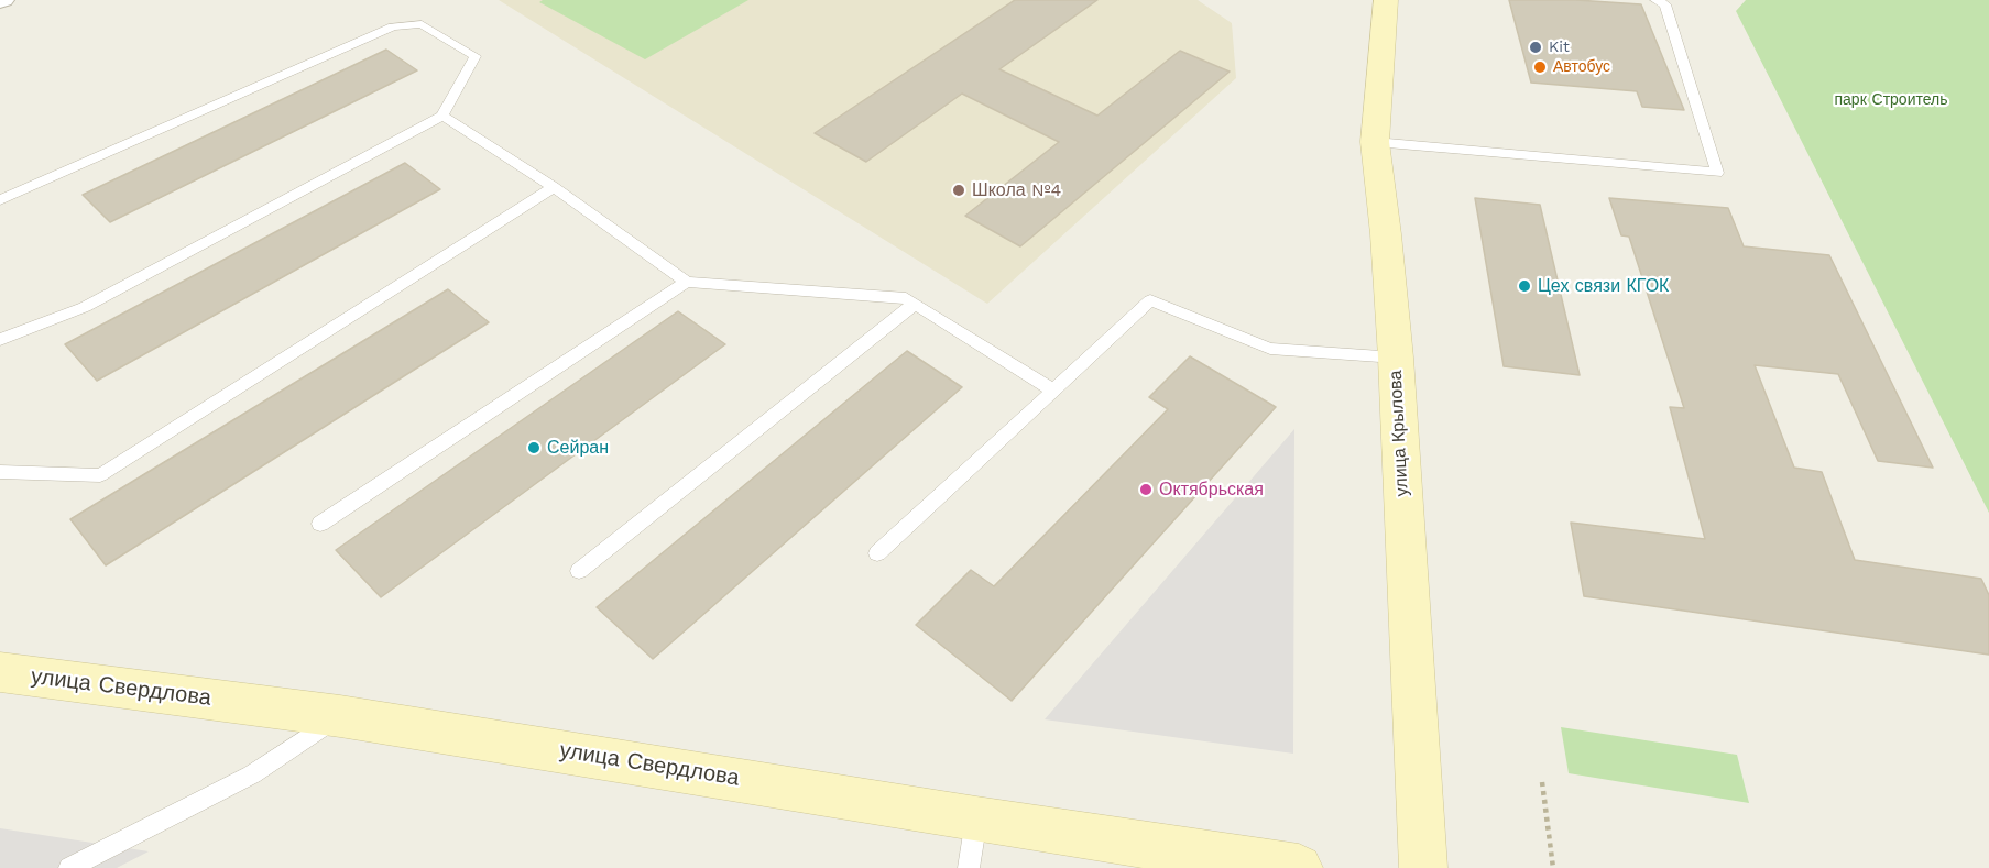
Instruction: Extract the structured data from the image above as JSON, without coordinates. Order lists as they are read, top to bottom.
{
  "streets": {
    "main road": ["улица Крылова", "улица Свердлова"]
  },
  "parks": ["парк Строитель"],
  "places": [
    "Kit",
    "Автобус",
    "Школа №4",
    "Цех связи КГОК",
    "Сейран",
    "Октябрьская"
  ]
}
